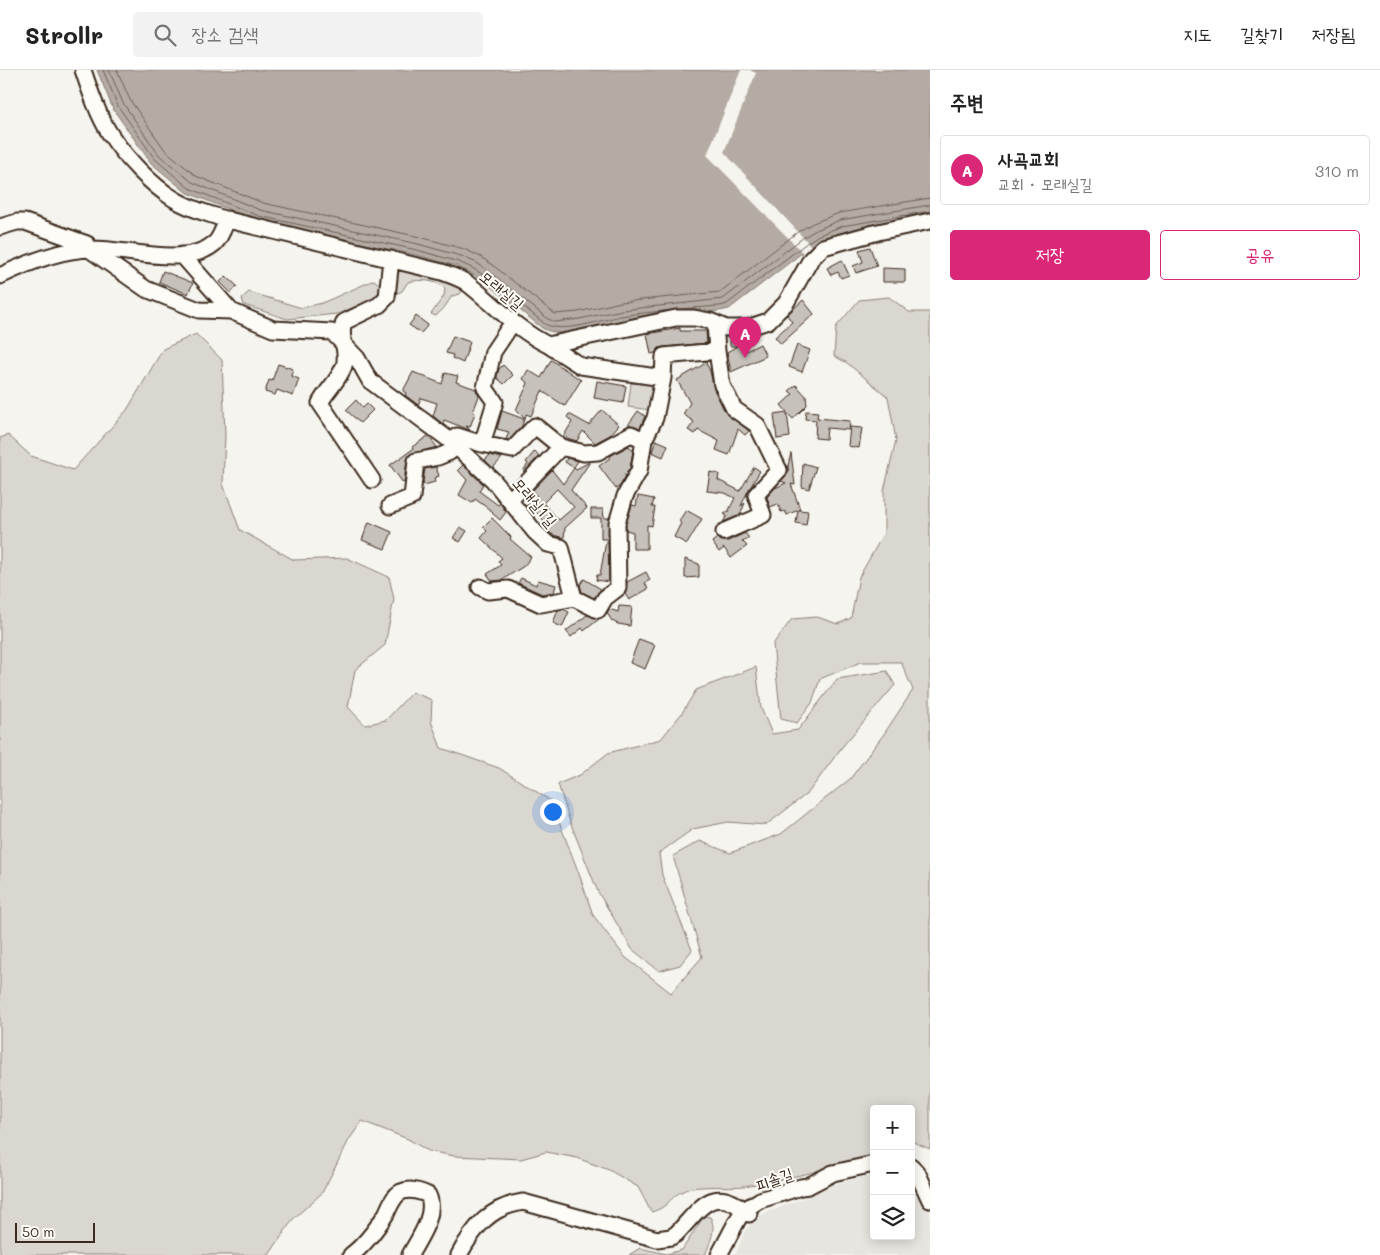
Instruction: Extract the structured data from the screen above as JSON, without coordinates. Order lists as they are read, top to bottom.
{
  "streets": {
    "street": ["모래실길", "모래실1길", "피솔길"]
  },
  "scale_bar": "50 m",
  "page": {
    "header": "Strollr",
    "search": "장소 검색",
    "nav": ["지도", "길찾기", "저장됨"],
    "heading": "주변",
    "list": [
      {
        "mark": "A",
        "name": "사곡교회",
        "note": "교회 · 모래실길",
        "value": "310 m"
      }
    ],
    "buttons": ["저장", "공유"],
    "pins": "A",
    "map_buttons": ["+", "−"],
    "scale": "50 m"
  }
}
